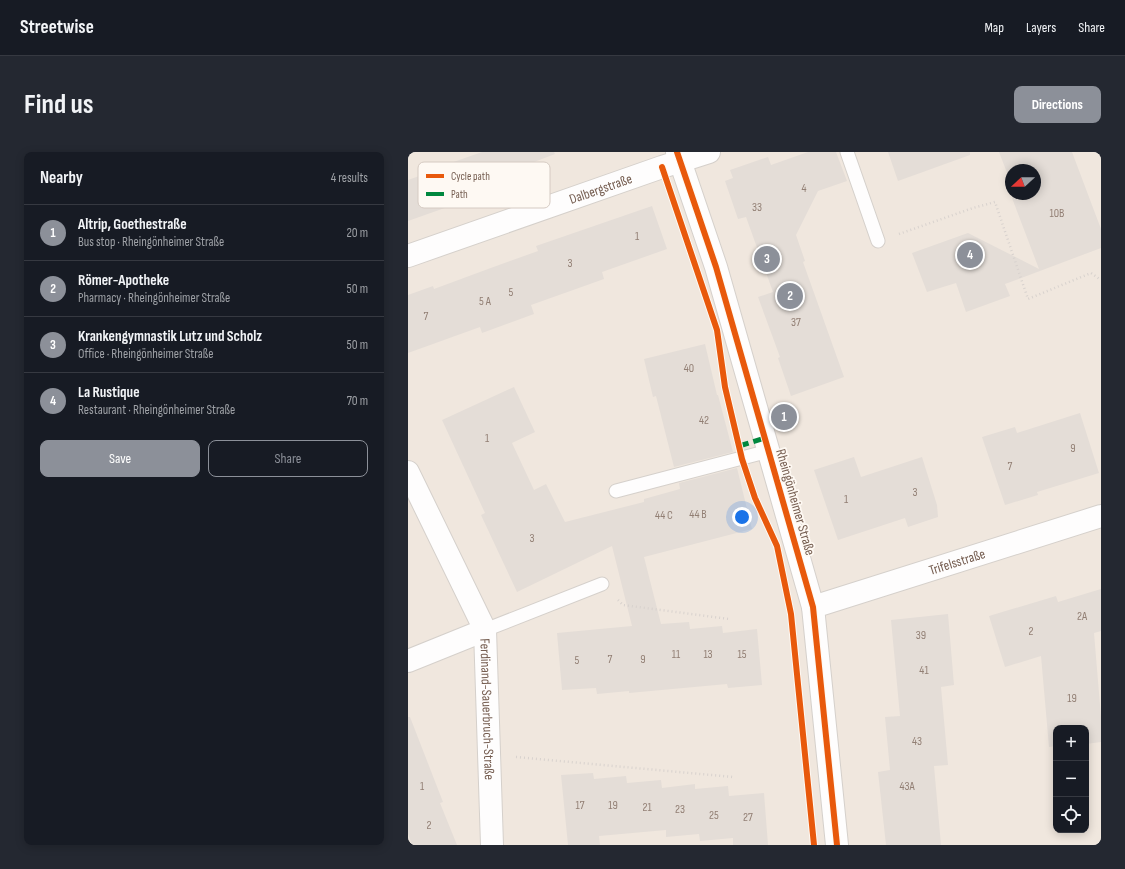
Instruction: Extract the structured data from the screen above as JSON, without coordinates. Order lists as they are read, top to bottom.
{
  "streets": {
    "street": [
      "Dalbergstraße",
      "Rheingönheimer Straße",
      "Trifelsstraße",
      "Ferdinand-Sauerbruch-Straße"
    ]
  },
  "crossings": [
    ["Dalbergstraße", "Rheingönheimer Straße"],
    ["Rheingönheimer Straße", "Trifelsstraße"]
  ],
  "house_numbers": [
    "4",
    "33",
    "10B",
    "1",
    "3",
    "5",
    "5 A",
    "7",
    "37",
    "40",
    "42",
    "1",
    "9",
    "7",
    "3",
    "1",
    "44 B",
    "44 C",
    "3",
    "2A",
    "2",
    "39",
    "11",
    "13",
    "15",
    "7",
    "9",
    "5",
    "41",
    "19",
    "43",
    "1",
    "43A",
    "17",
    "19",
    "21",
    "23",
    "25",
    "27",
    "2"
  ],
  "legend": ["Cycle path", "Path"],
  "north": "left",
  "page": {
    "header": "Streetwise",
    "nav": ["Map", "Layers", "Share"],
    "buttons": [
      "Directions",
      ["Save", "Share"]
    ],
    "title": "Find us",
    "heading": ["Nearby", "4 results"],
    "list": [
      {
        "mark": "1",
        "name": "Altrip, Goethestraße",
        "note": "Bus stop · Rheingönheimer Straße",
        "value": "20 m"
      },
      {
        "mark": "2",
        "name": "Römer-Apotheke",
        "note": "Pharmacy · Rheingönheimer Straße",
        "value": "50 m"
      },
      {
        "mark": "3",
        "name": "Krankengymnastik Lutz und Scholz",
        "note": "Office · Rheingönheimer Straße",
        "value": "50 m"
      },
      {
        "mark": "4",
        "name": "La Rustique",
        "note": "Restaurant · Rheingönheimer Straße",
        "value": "70 m"
      }
    ],
    "pins": [
      "4",
      "3",
      "2",
      "1"
    ],
    "map_buttons": ["+", "−"]
  }
}
